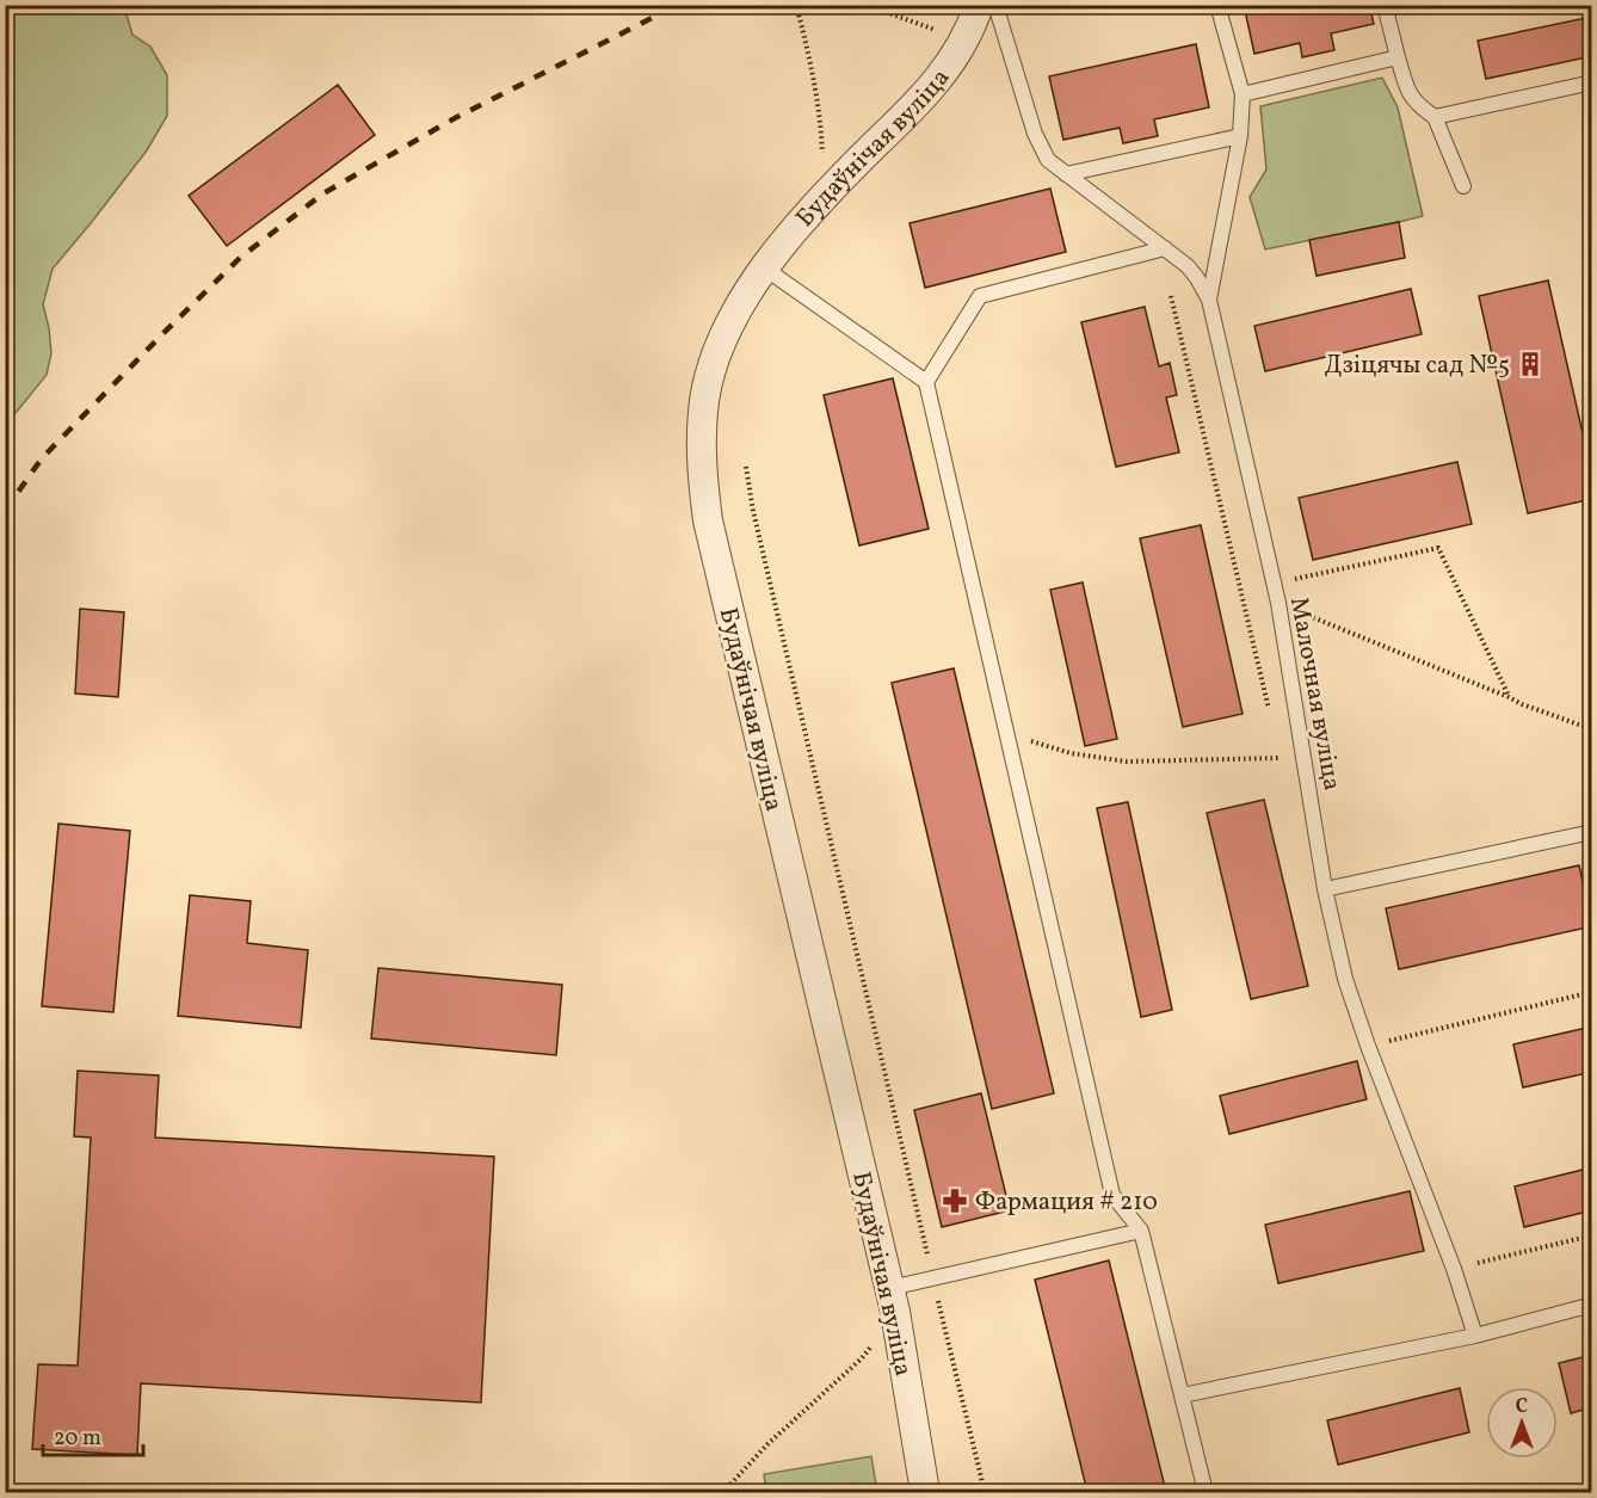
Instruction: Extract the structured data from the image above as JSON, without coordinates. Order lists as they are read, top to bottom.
{
  "streets": {
    "street": ["Будаўнічая вуліца"],
    "lane": ["Малочная вуліца"]
  },
  "places": {
    "building": ["Дзіцячы сад №5"],
    "pharmacy": ["Фармация # 210"]
  },
  "scale_bar": "20 m",
  "north": "top"
}
